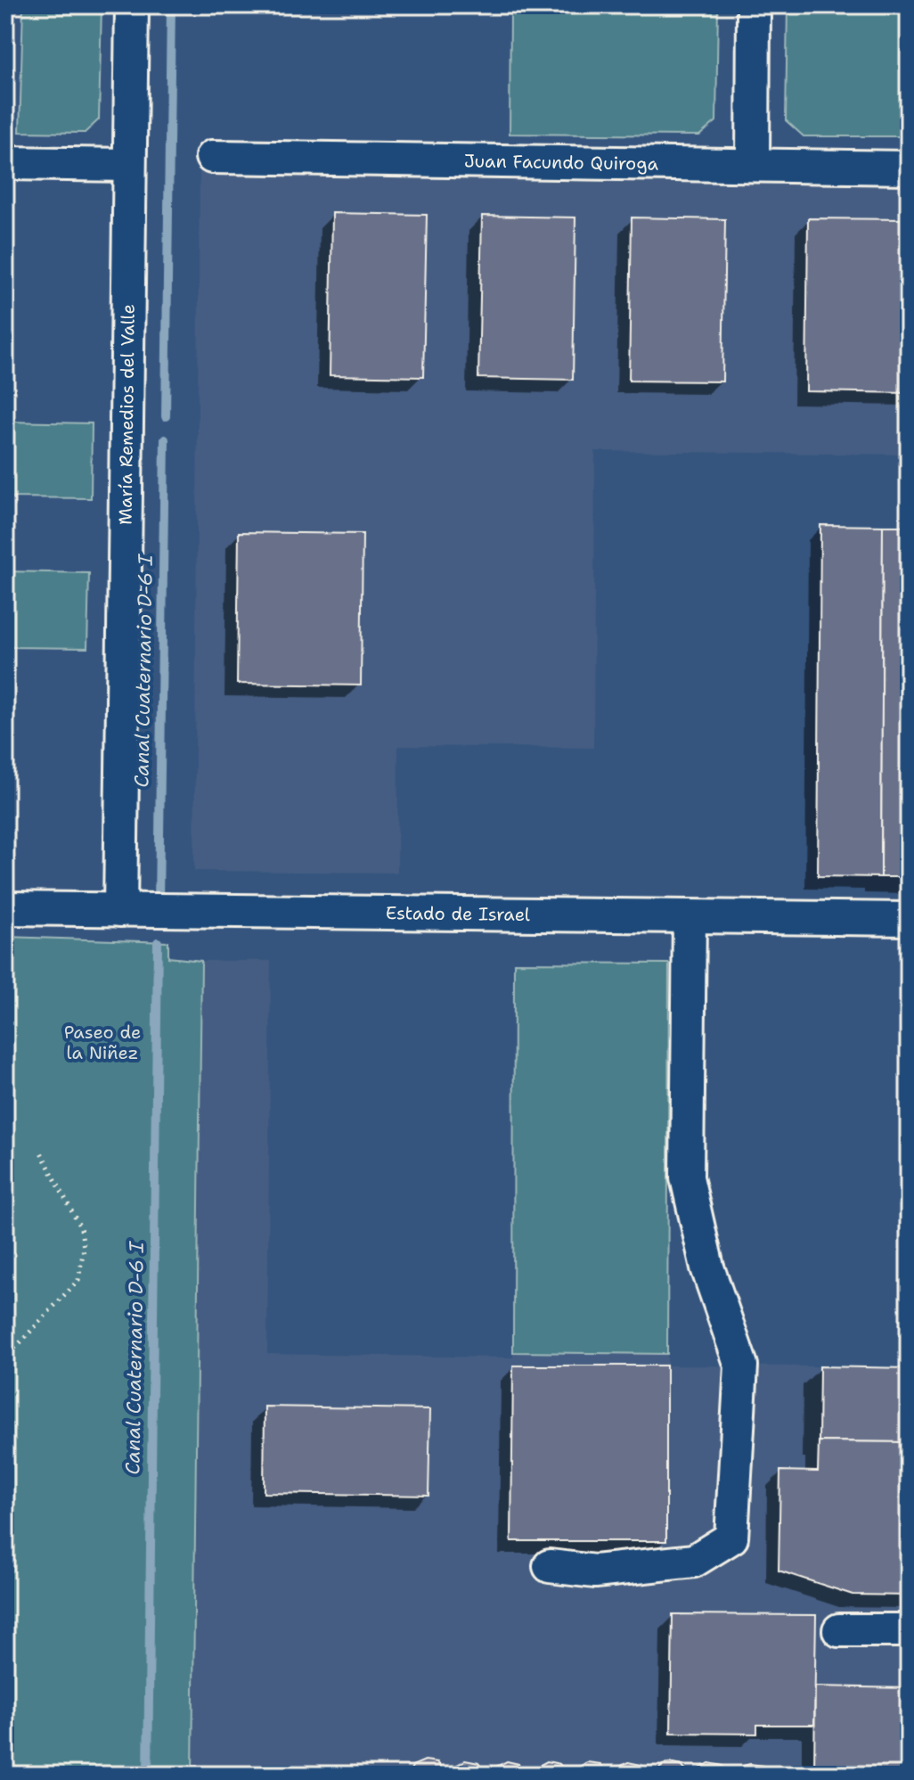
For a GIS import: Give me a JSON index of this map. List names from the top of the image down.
{
  "streets": {
    "street": ["Juan Facundo Quiroga", "María Remedios del Valle", "Estado de Israel"]
  },
  "crossings": [
    ["María Remedios del Valle", "Estado de Israel"]
  ],
  "water": ["Canal Cuaternario D-6 I"],
  "parks": ["Paseo de la Niñez"]
}
